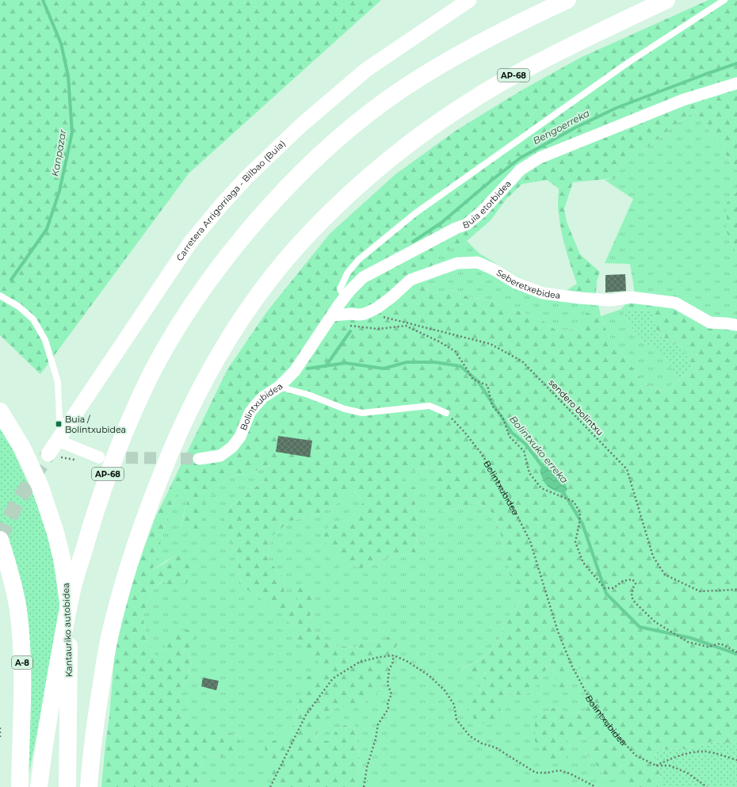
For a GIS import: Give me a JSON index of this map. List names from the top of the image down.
{
  "streets": {
    "highway": ["AP-68", "Kantauriko autobidea", "A-8"],
    "street": [
      "Carretera Arrigorriaga - Bilbao (Buia)",
      "Buia etorbidea",
      "Seberetxebidea",
      "Bolintxubidea"
    ],
    "path": ["sendero bolintxu"]
  },
  "crossings": [
    ["Buia etorbidea", "Seberetxebidea"],
    ["Buia etorbidea", "Bolintxubidea"]
  ],
  "water": ["Bengoerreka", "Kanpazar", "Bolintxuko erreka"],
  "places": {
    "transit": ["Buia / Bolintxubidea"]
  }
}
